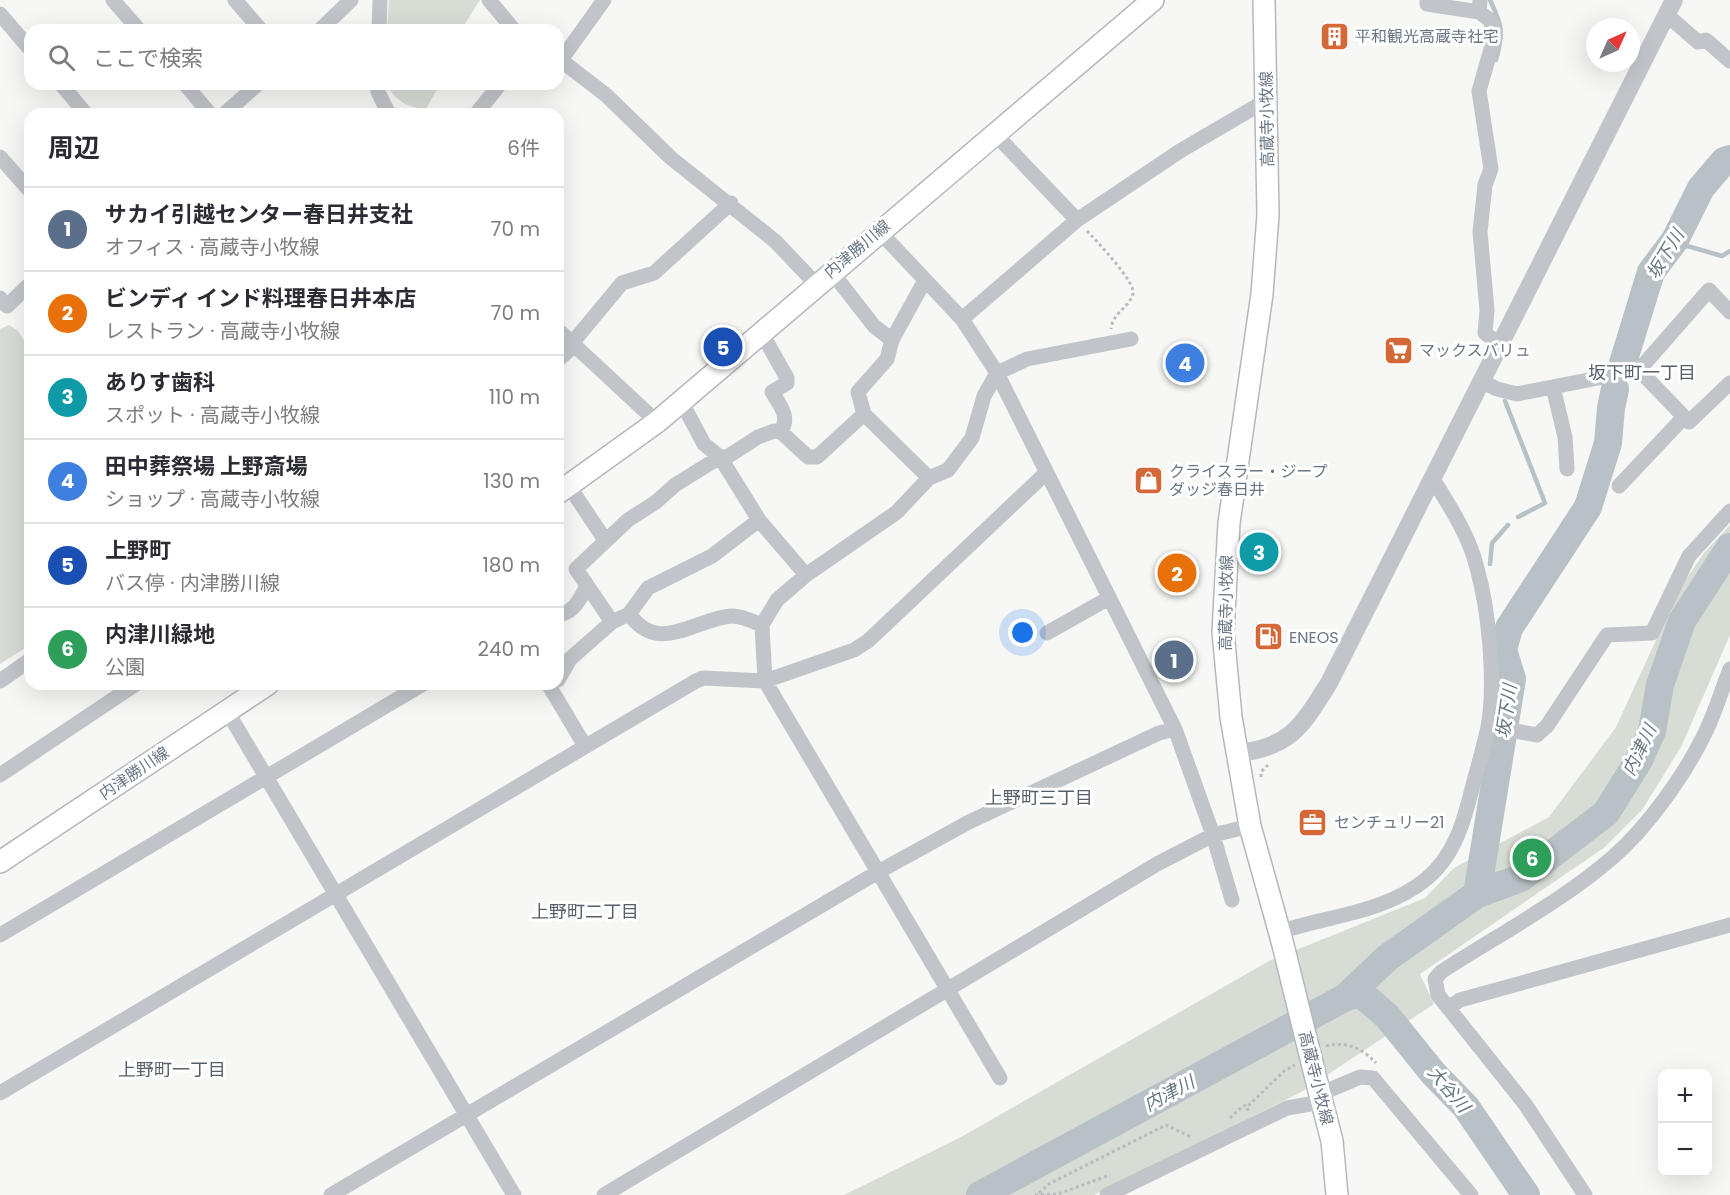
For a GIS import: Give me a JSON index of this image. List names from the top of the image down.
{
  "streets": {
    "main road": ["高蔵寺小牧線", "内津勝川線"]
  },
  "districts": [
    "坂下町一丁目",
    "上野町三丁目",
    "上野町二丁目",
    "上野町一丁目"
  ],
  "water": ["坂下川", "内津川", "大谷川"],
  "places": {
    "building": ["平和観光高蔵寺社宅"],
    "supermarket": ["マックスバリュ"],
    "shop": ["クライスラー・ジープ ダッジ春日井"],
    "fuel station": ["ENEOS"],
    "office": ["センチュリー21"]
  },
  "north": "top right",
  "page": {
    "search": "ここで検索",
    "heading": ["周辺", "6件"],
    "list": [
      {
        "mark": "1",
        "name": "サカイ引越センター春日井支社",
        "note": "オフィス · 高蔵寺小牧線",
        "value": "70 m"
      },
      {
        "mark": "2",
        "name": "ビンディ インド料理春日井本店",
        "note": "レストラン · 高蔵寺小牧線",
        "value": "70 m"
      },
      {
        "mark": "3",
        "name": "ありす歯科",
        "note": "スポット · 高蔵寺小牧線",
        "value": "110 m"
      },
      {
        "mark": "4",
        "name": "田中葬祭場 上野斎場",
        "note": "ショップ · 高蔵寺小牧線",
        "value": "130 m"
      },
      {
        "mark": "5",
        "name": "上野町",
        "note": "バス停 · 内津勝川線",
        "value": "180 m"
      },
      {
        "mark": "6",
        "name": "内津川緑地",
        "note": "公園",
        "value": "240 m"
      }
    ],
    "pins": [
      "5",
      "4",
      "3",
      "2",
      "1",
      "6"
    ],
    "map_buttons": ["+", "−"]
  }
}
